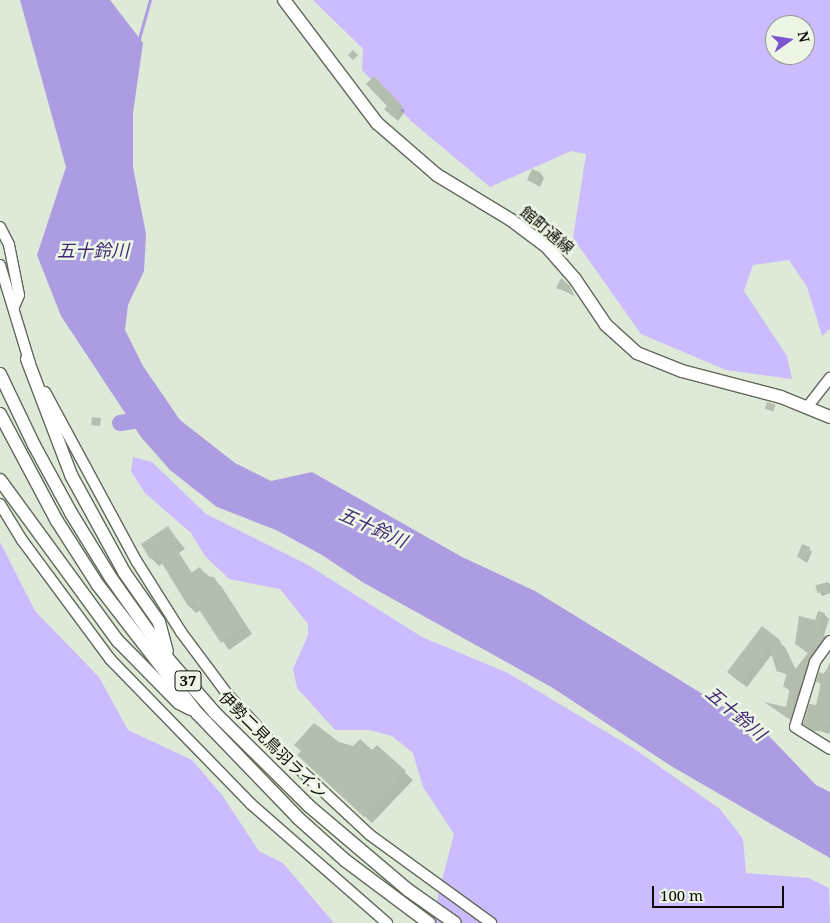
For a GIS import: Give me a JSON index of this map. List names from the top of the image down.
{
  "streets": {
    "main road": ["館町通線", "37", "伊勢二見鳥羽ライン"]
  },
  "water": ["五十鈴川"],
  "scale_bar": "100 m",
  "north": "right"
}
